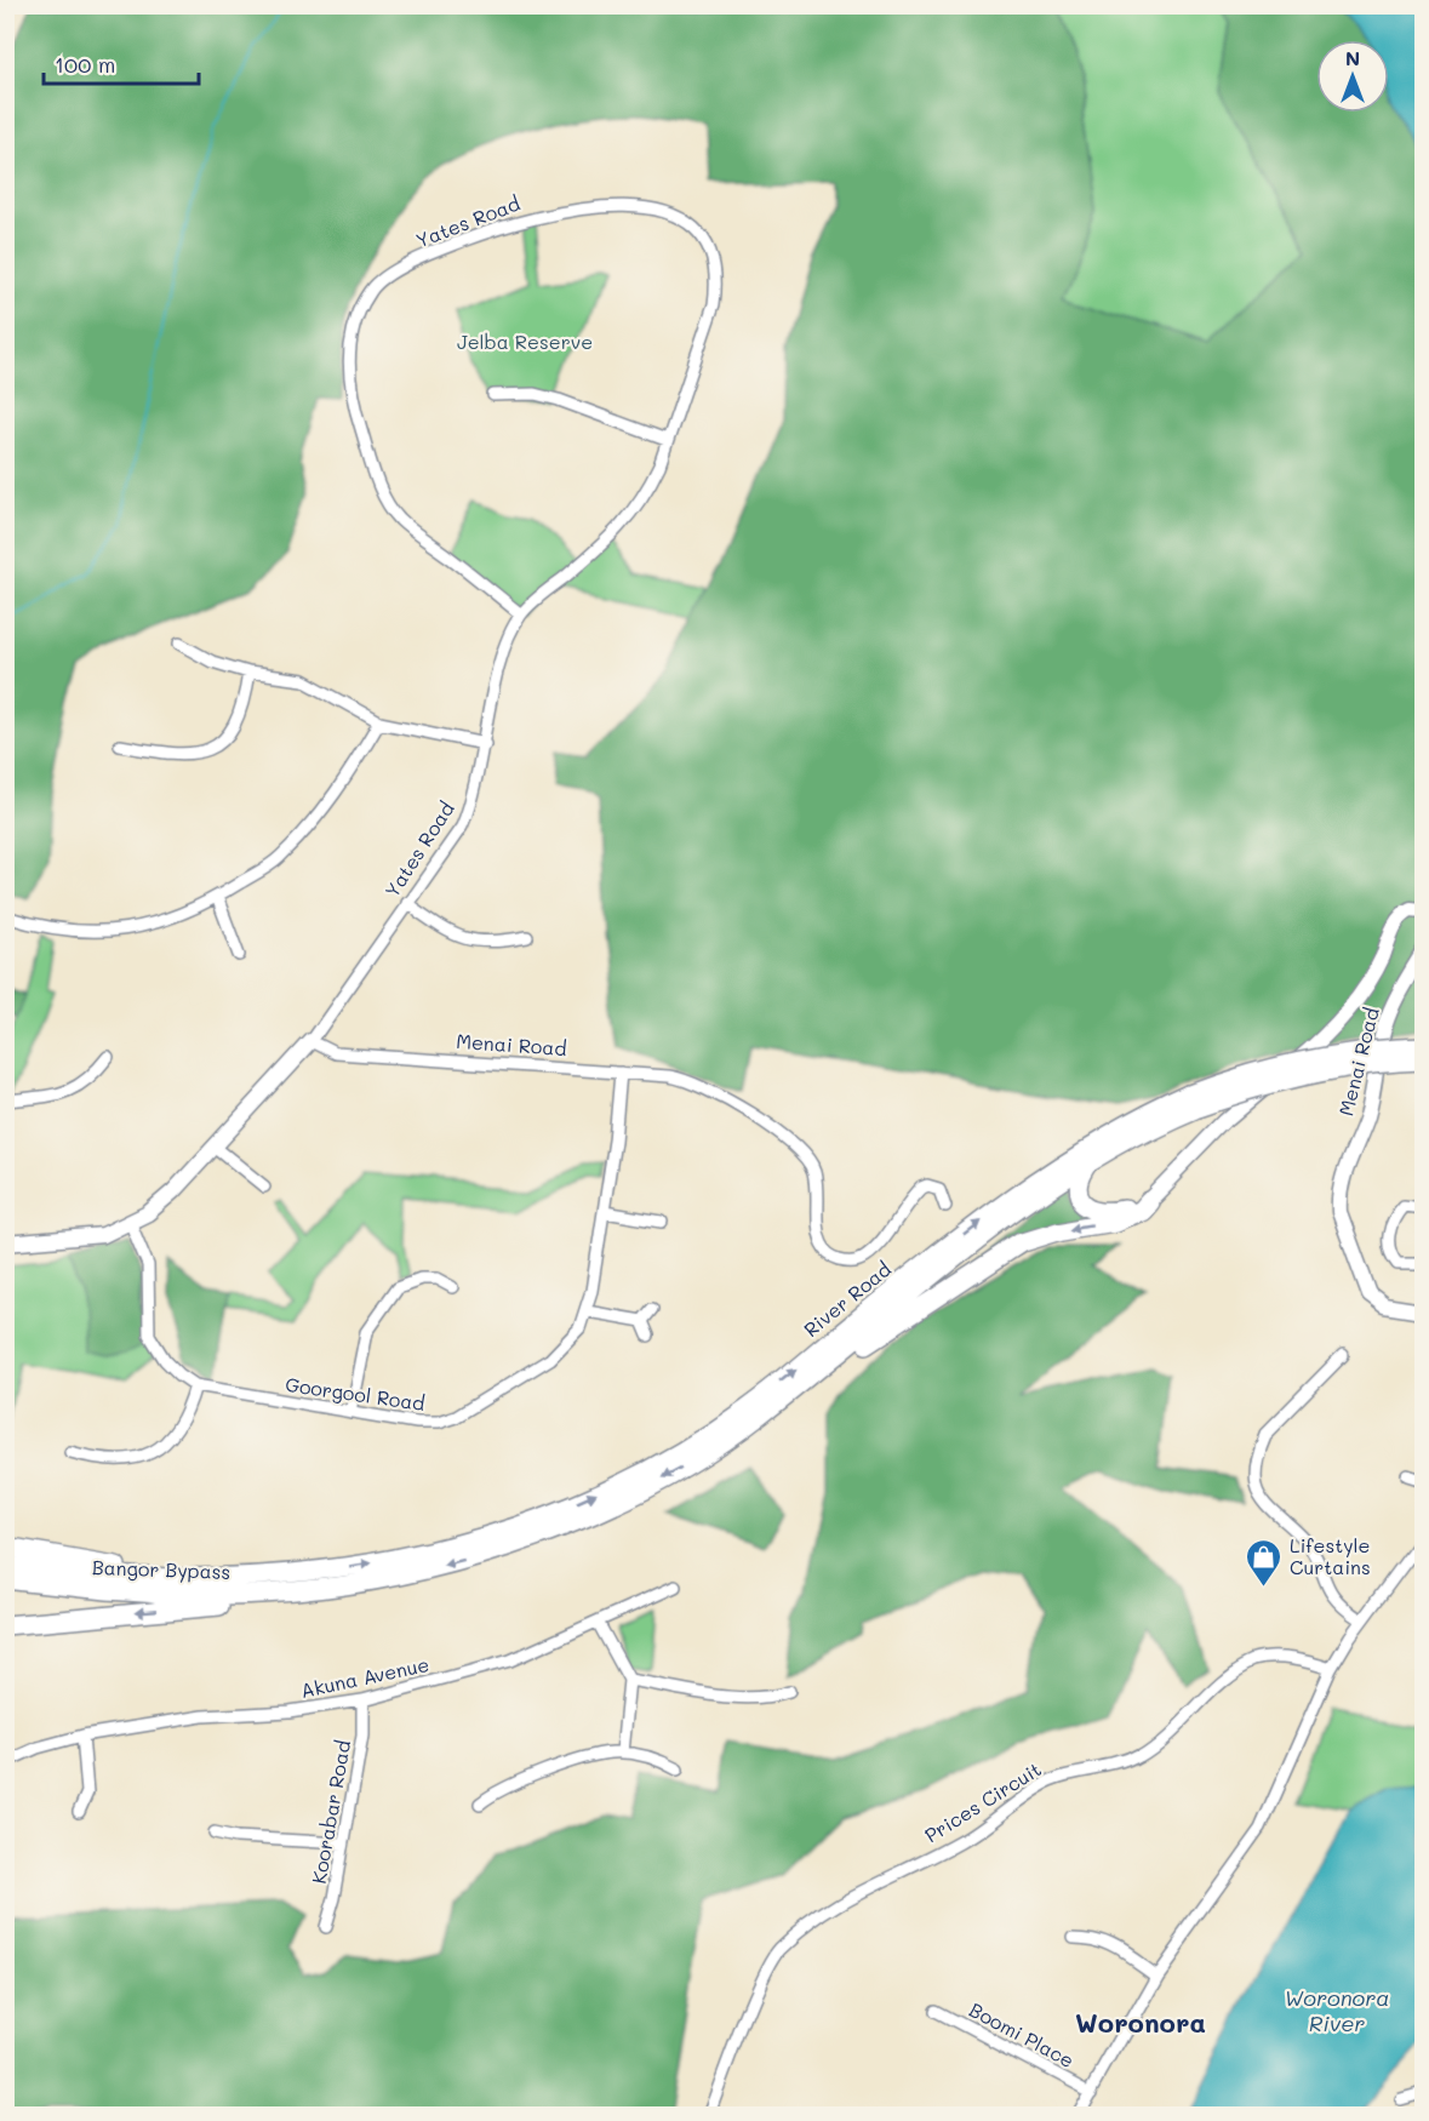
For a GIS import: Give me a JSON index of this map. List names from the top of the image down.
{
  "streets": {
    "main road": ["River Road", "Bangor Bypass"],
    "street": [
      "Yates Road",
      "Menai Road",
      "Goorgool Road",
      "Akuna Avenue",
      "Prices Circuit",
      "Koorabar Road",
      "Boomi Place"
    ]
  },
  "crossings": [
    ["Yates Road", "Menai Road"],
    ["Menai Road", "Goorgool Road"],
    ["River Road", "Bangor Bypass"],
    ["Akuna Avenue", "Koorabar Road"]
  ],
  "districts": ["Woronora"],
  "water": ["Woronora River"],
  "parks": ["Jelba Reserve"],
  "places": {
    "shop": ["Lifestyle Curtains"]
  },
  "scale_bar": "100 m",
  "north": "top"
}
